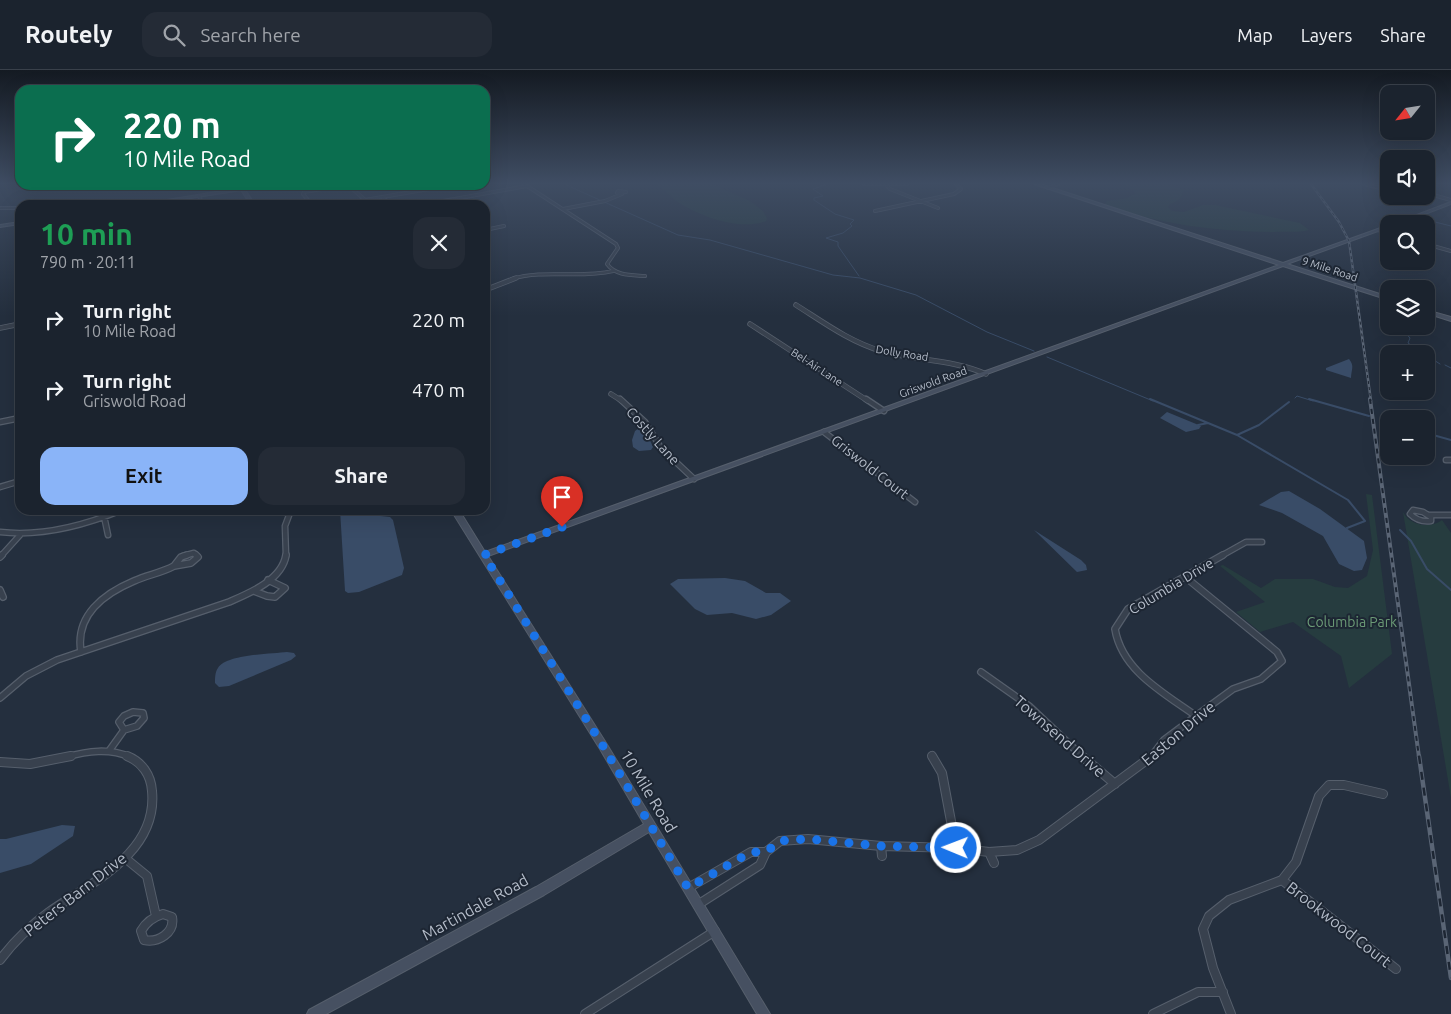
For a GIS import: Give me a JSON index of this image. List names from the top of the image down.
{
  "streets": {
    "street": [
      "9 Mile Road",
      "Dolly Road",
      "Bel-Air Lane",
      "Griswold Road",
      "Costly Lane",
      "Griswold Court",
      "Columbia Drive",
      "Easton Drive",
      "Townsend Drive",
      "10 Mile Road",
      "Peters Barn Drive",
      "Martindale Road",
      "Brookwood Court"
    ]
  },
  "crossings": [
    ["9 Mile Road", "Griswold Road"],
    ["Dolly Road", "Griswold Road"],
    ["Bel-Air Lane", "Griswold Road"],
    ["Griswold Road", "Costly Lane"],
    ["Griswold Road", "Griswold Court"],
    ["Griswold Road", "10 Mile Road"],
    ["Columbia Drive", "Easton Drive"],
    ["Easton Drive", "Townsend Drive"],
    ["Easton Drive", "10 Mile Road"],
    ["10 Mile Road", "Martindale Road"]
  ],
  "parks": ["Columbia Park"],
  "north": "bottom left",
  "page": {
    "header": "Routely",
    "search": "Search here",
    "nav": ["Map", "Layers", "Share"],
    "map_buttons": ["+", "−"],
    "turn": ["220 m", "10 Mile Road"],
    "heading": ["10 min", "790 m · 20:11"],
    "list": [
      {
        "name": "Turn right",
        "note": "10 Mile Road",
        "value": "220 m"
      },
      {
        "name": "Turn right",
        "note": "Griswold Road",
        "value": "470 m"
      }
    ],
    "buttons": ["Exit", "Share"]
  }
}
